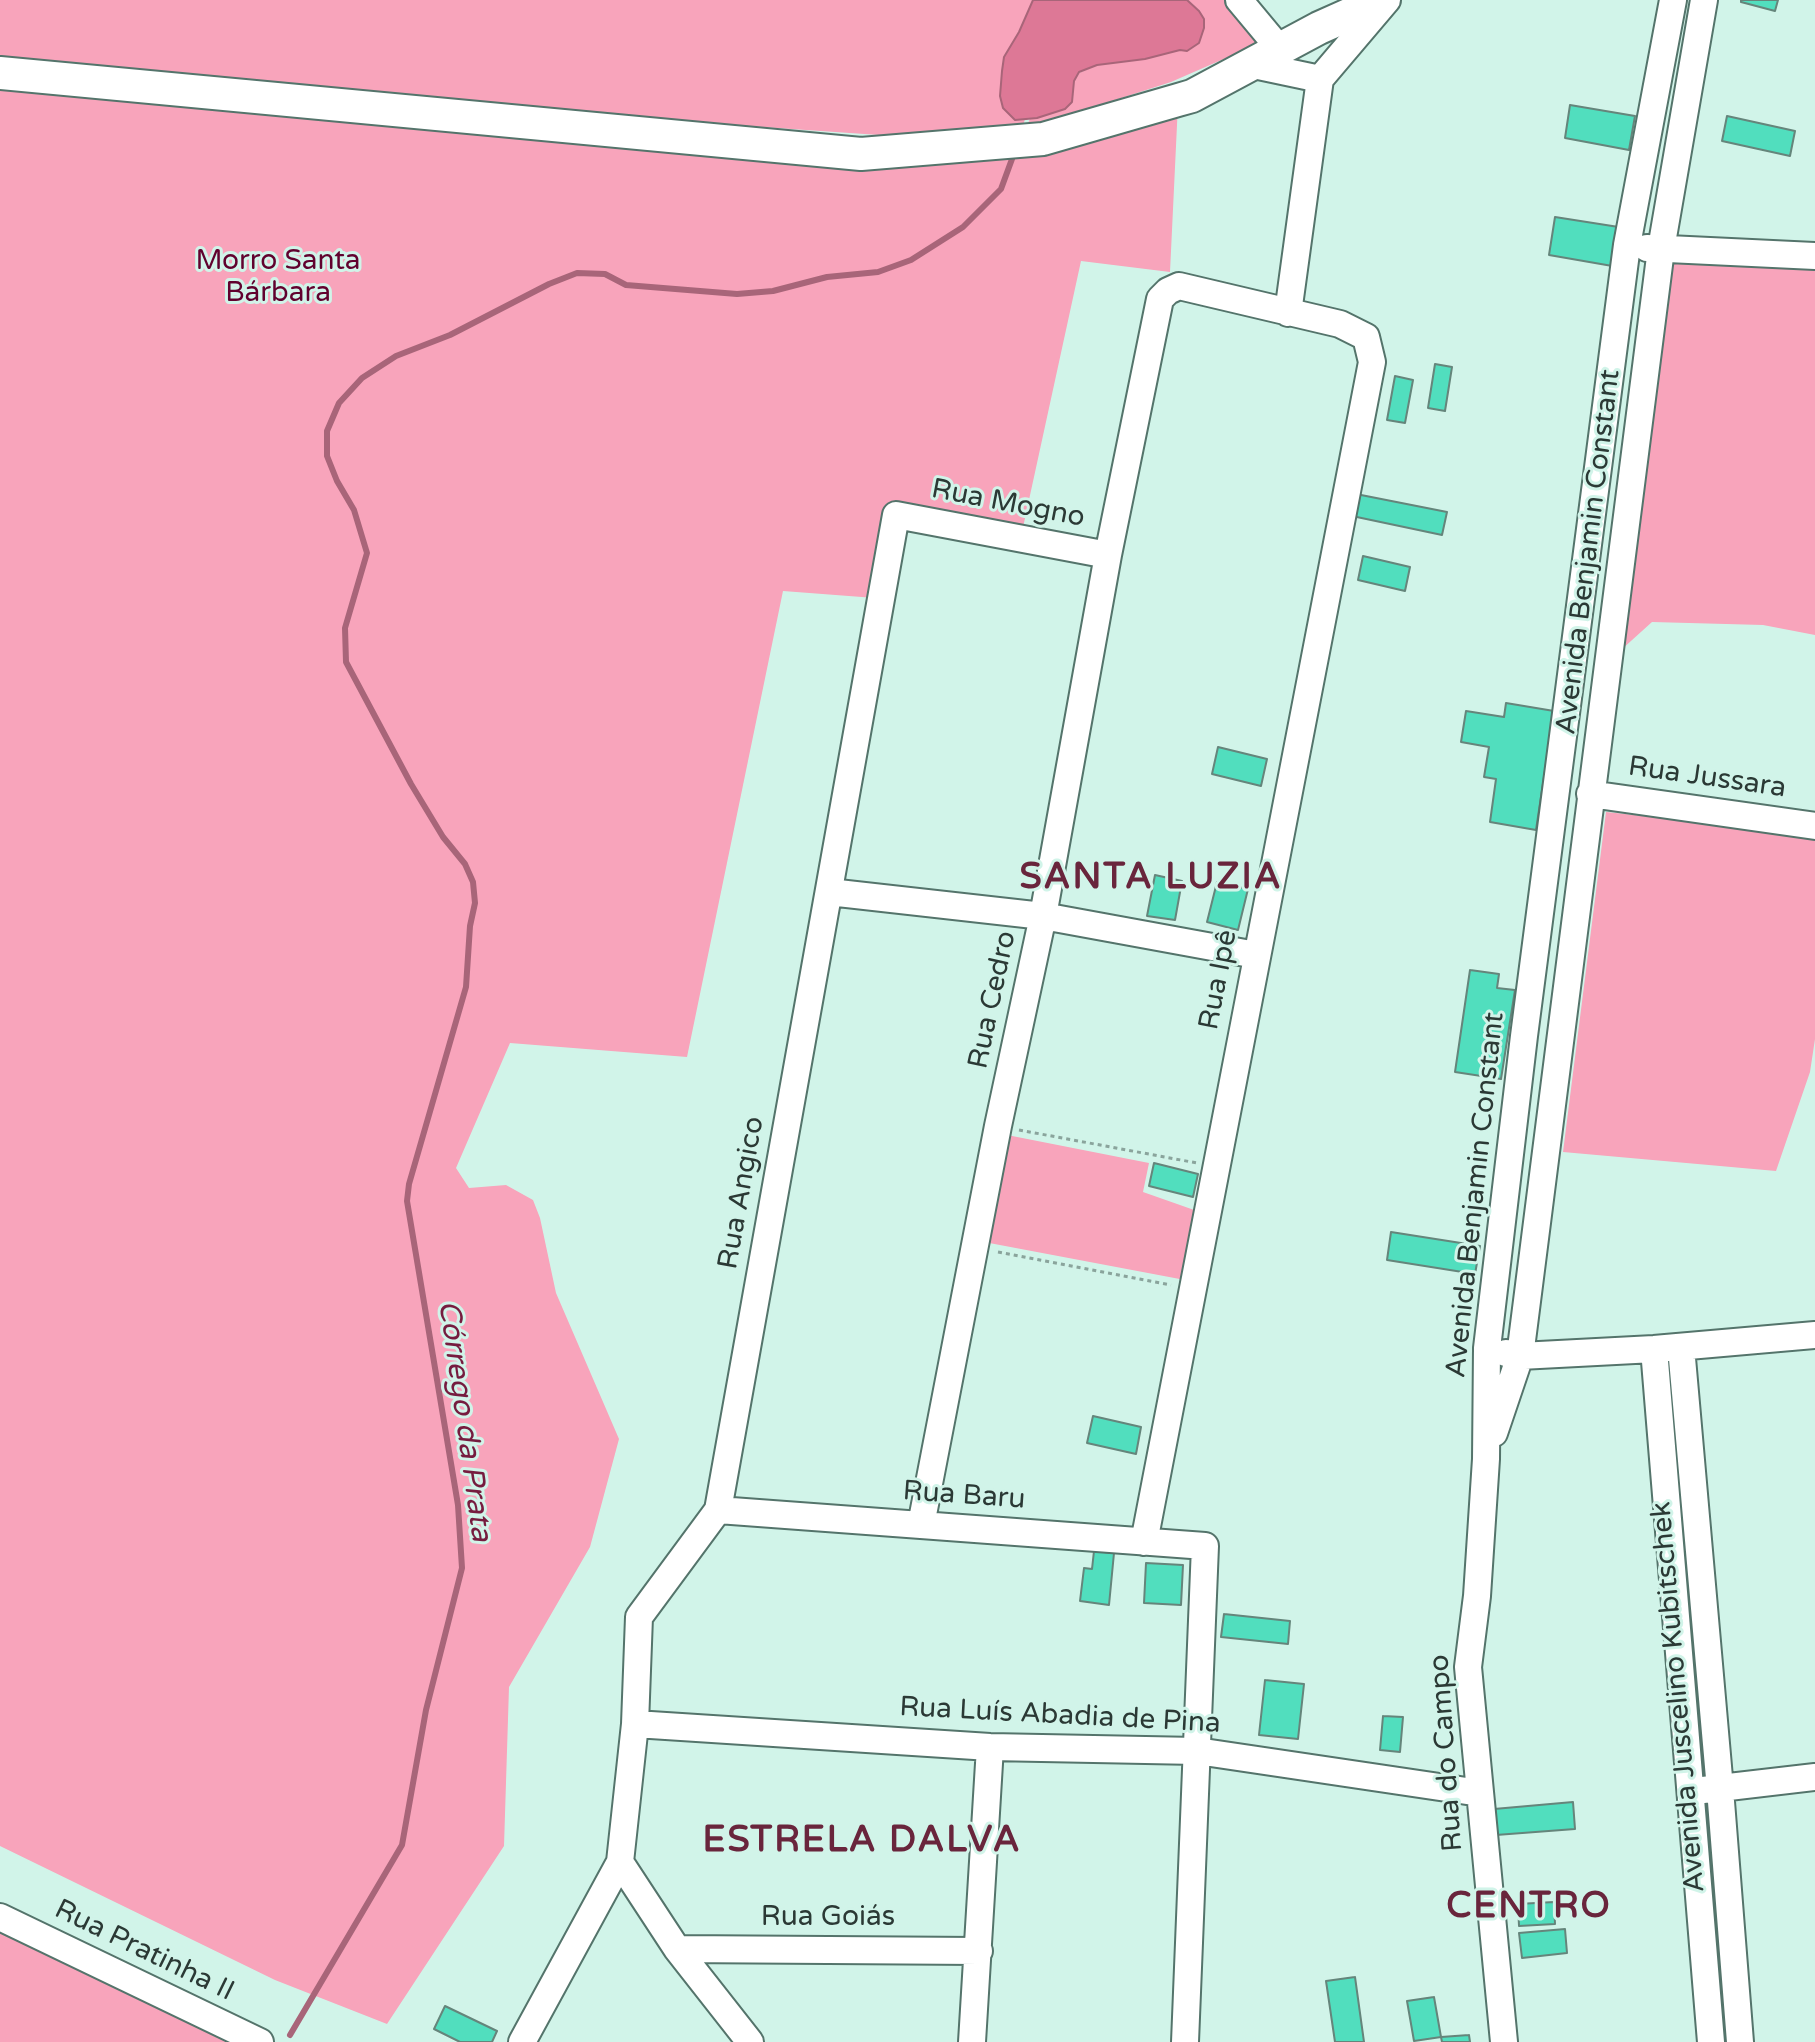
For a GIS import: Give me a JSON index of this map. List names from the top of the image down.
{
  "streets": {
    "street": [
      "Rua Mogno",
      "Avenida Benjamin Constant",
      "Rua Jussara",
      "Rua Ipê",
      "Rua Cedro",
      "Rua Angico",
      "Rua Baru",
      "Avenida Juscelino Kubitschek",
      "Rua Luís Abadia de Pina",
      "Rua do Campo",
      "Rua Goiás",
      "Rua Pratinha II"
    ]
  },
  "crossings": [
    ["Rua Mogno", "Rua Cedro"],
    ["Rua Mogno", "Rua Angico"],
    ["Avenida Benjamin Constant", "Rua Jussara"],
    ["Avenida Benjamin Constant", "Rua do Campo"],
    ["Rua Ipê", "Rua Cedro"],
    ["Rua Ipê", "Rua Baru"],
    ["Rua Cedro", "Rua Baru"],
    ["Rua Angico", "Rua Baru"],
    ["Rua Angico", "Rua Luís Abadia de Pina"],
    ["Rua Baru", "Rua Luís Abadia de Pina"],
    ["Rua Luís Abadia de Pina", "Rua do Campo"]
  ],
  "districts": ["SANTA LUZIA", "ESTRELA DALVA", "CENTRO"],
  "water": ["Córrego da Prata"],
  "parks": ["Morro Santa Bárbara"]
}
